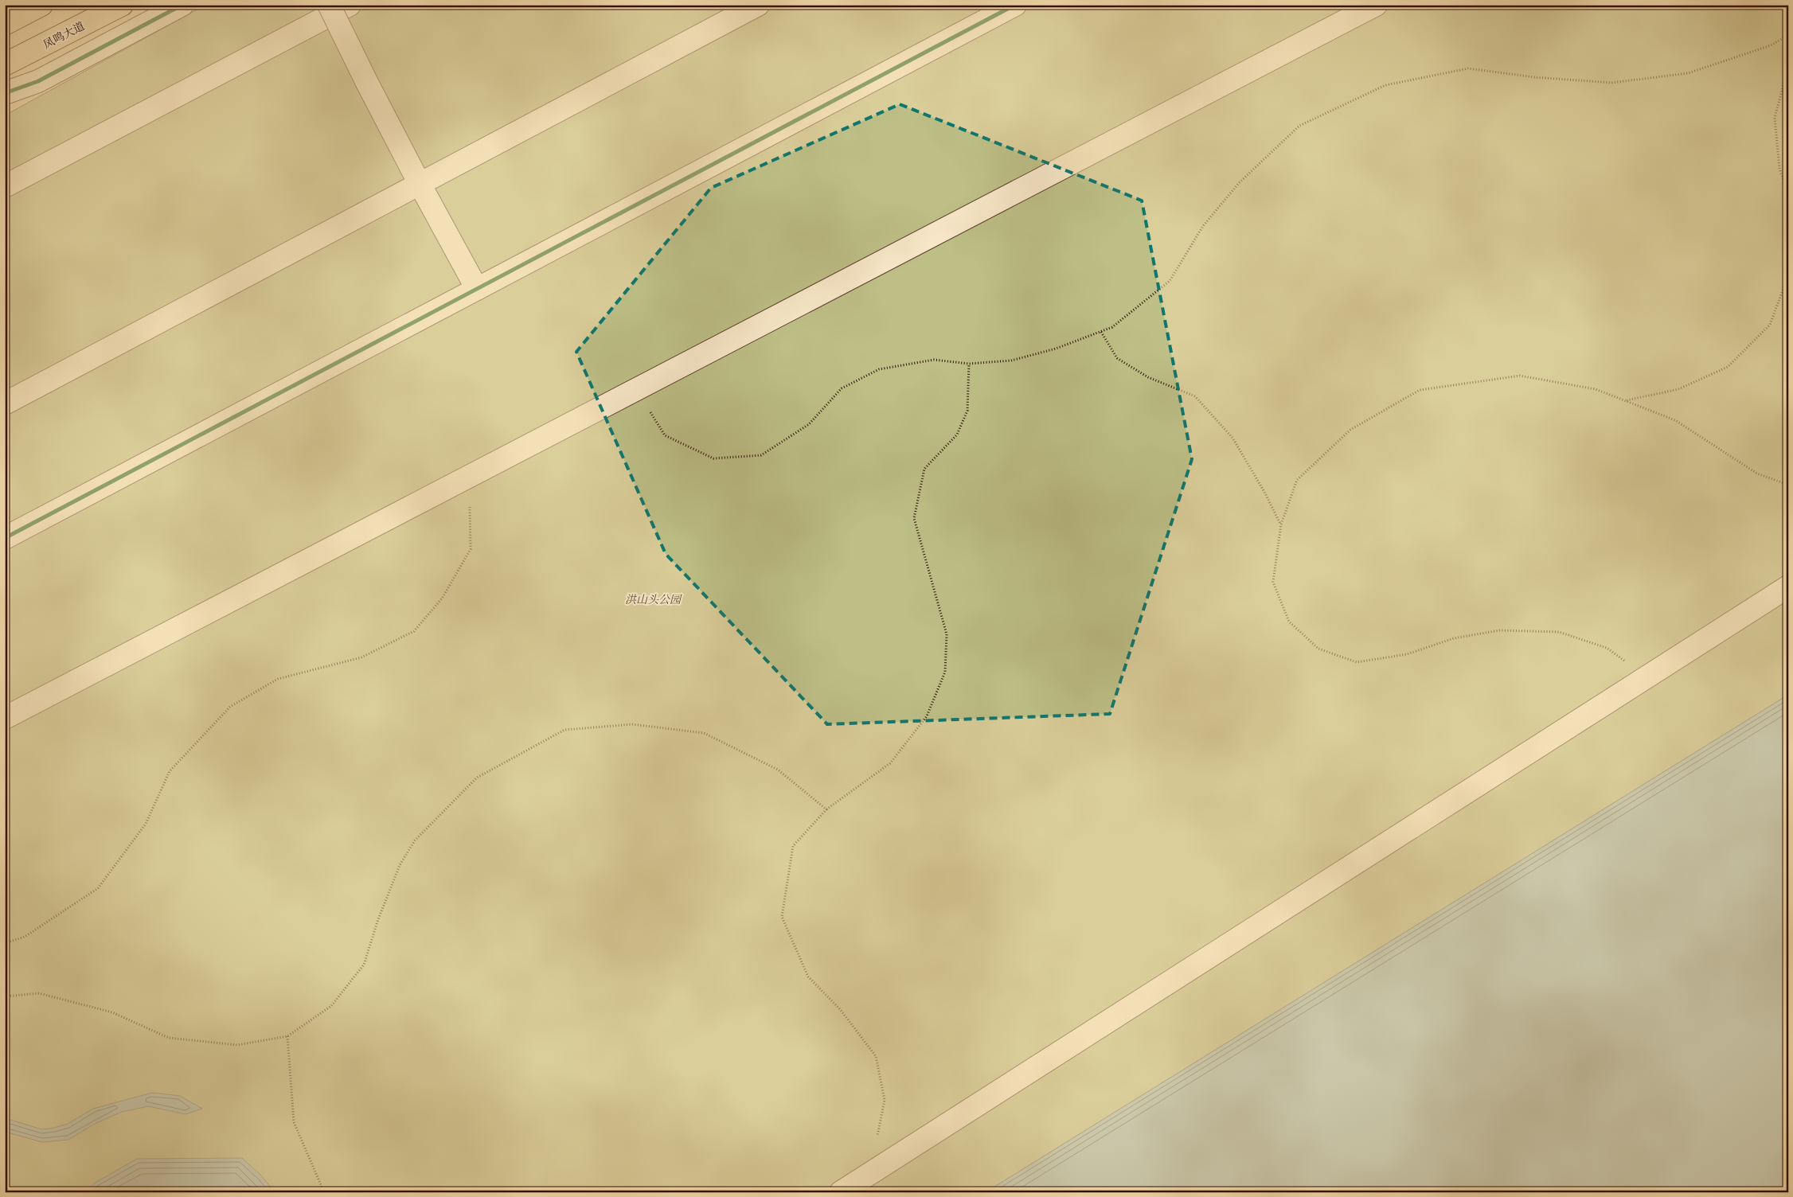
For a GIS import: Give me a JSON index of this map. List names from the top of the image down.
{
  "streets": {
    "main road": ["凤鸣大道"]
  },
  "parks": ["洪山头公园"]
}
